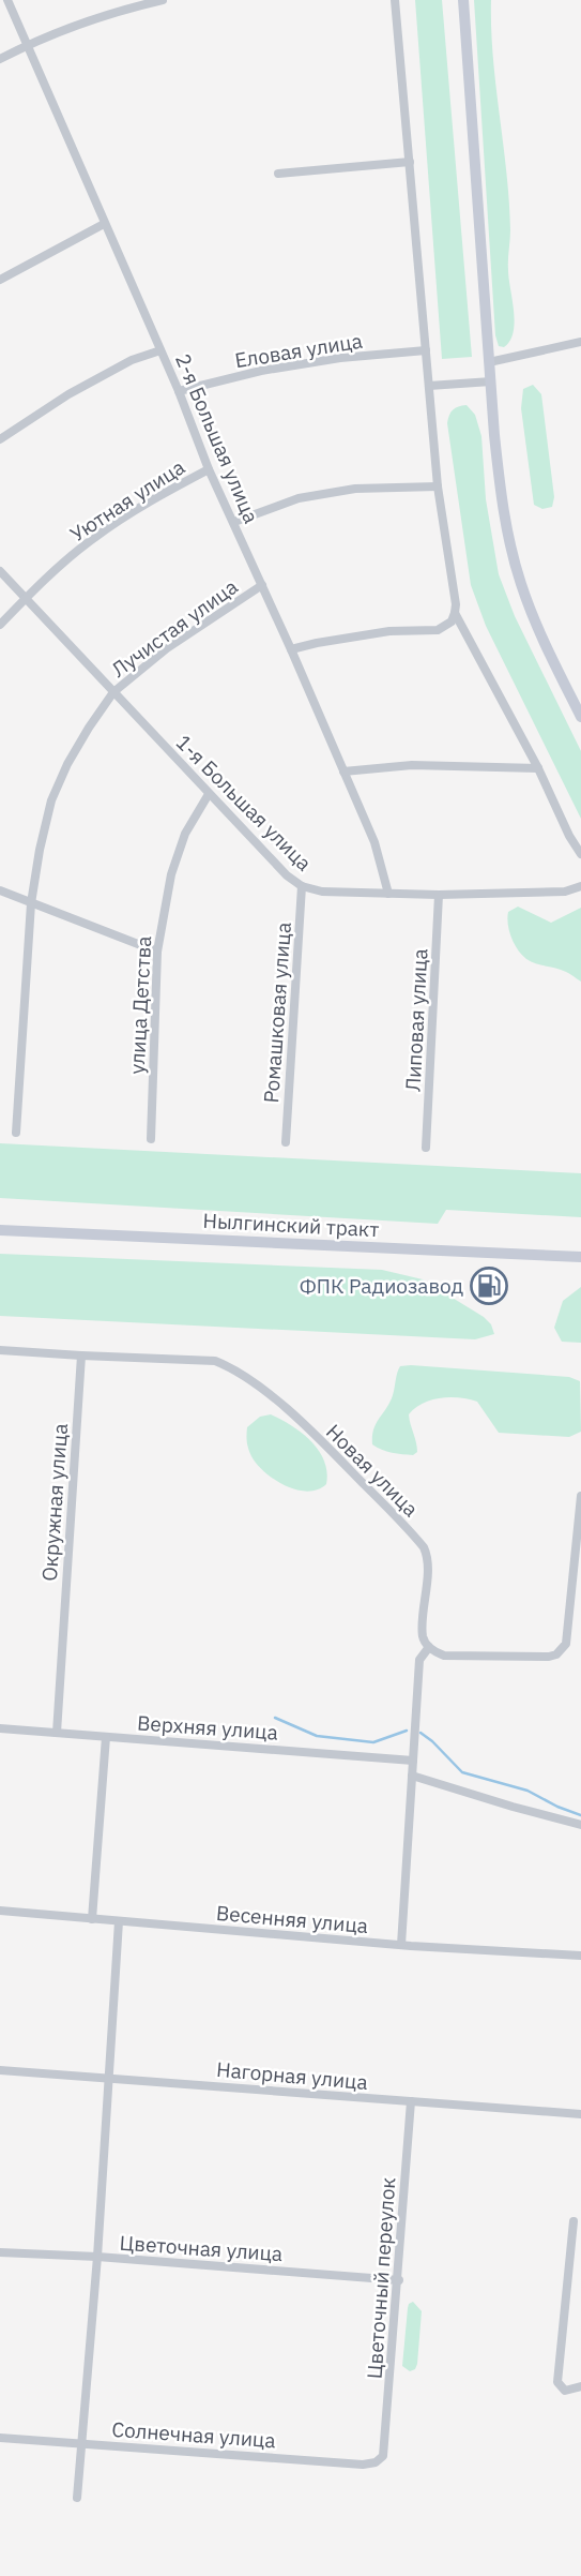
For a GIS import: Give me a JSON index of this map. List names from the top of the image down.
{
  "streets": {
    "street": [
      "Еловая улица",
      "2-я Большая улица",
      "Уютная улица",
      "Лучистая улица",
      "1-я Большая улица",
      "улица Детства",
      "Ромашковая улица",
      "Липовая улица",
      "Нылгинский тракт",
      "Новая улица",
      "Окружная улица",
      "Верхняя улица",
      "Весенняя улица",
      "Нагорная улица",
      "Цветочная улица",
      "Цветочный переулок",
      "Солнечная улица"
    ]
  },
  "crossings": [
    ["Еловая улица", "2-я Большая улица"],
    ["2-я Большая улица", "Уютная улица"],
    ["2-я Большая улица", "Лучистая улица"],
    ["2-я Большая улица", "1-я Большая улица"],
    ["Уютная улица", "1-я Большая улица"],
    ["Лучистая улица", "1-я Большая улица"],
    ["1-я Большая улица", "улица Детства"],
    ["1-я Большая улица", "Ромашковая улица"],
    ["1-я Большая улица", "Липовая улица"],
    ["Новая улица", "Окружная улица"],
    ["Окружная улица", "Верхняя улица"],
    ["Нагорная улица", "Цветочный переулок"],
    ["Цветочная улица", "Цветочный переулок"],
    ["Цветочный переулок", "Солнечная улица"]
  ],
  "places": {
    "fuel station": ["ФПК Радиозавод"]
  }
}
